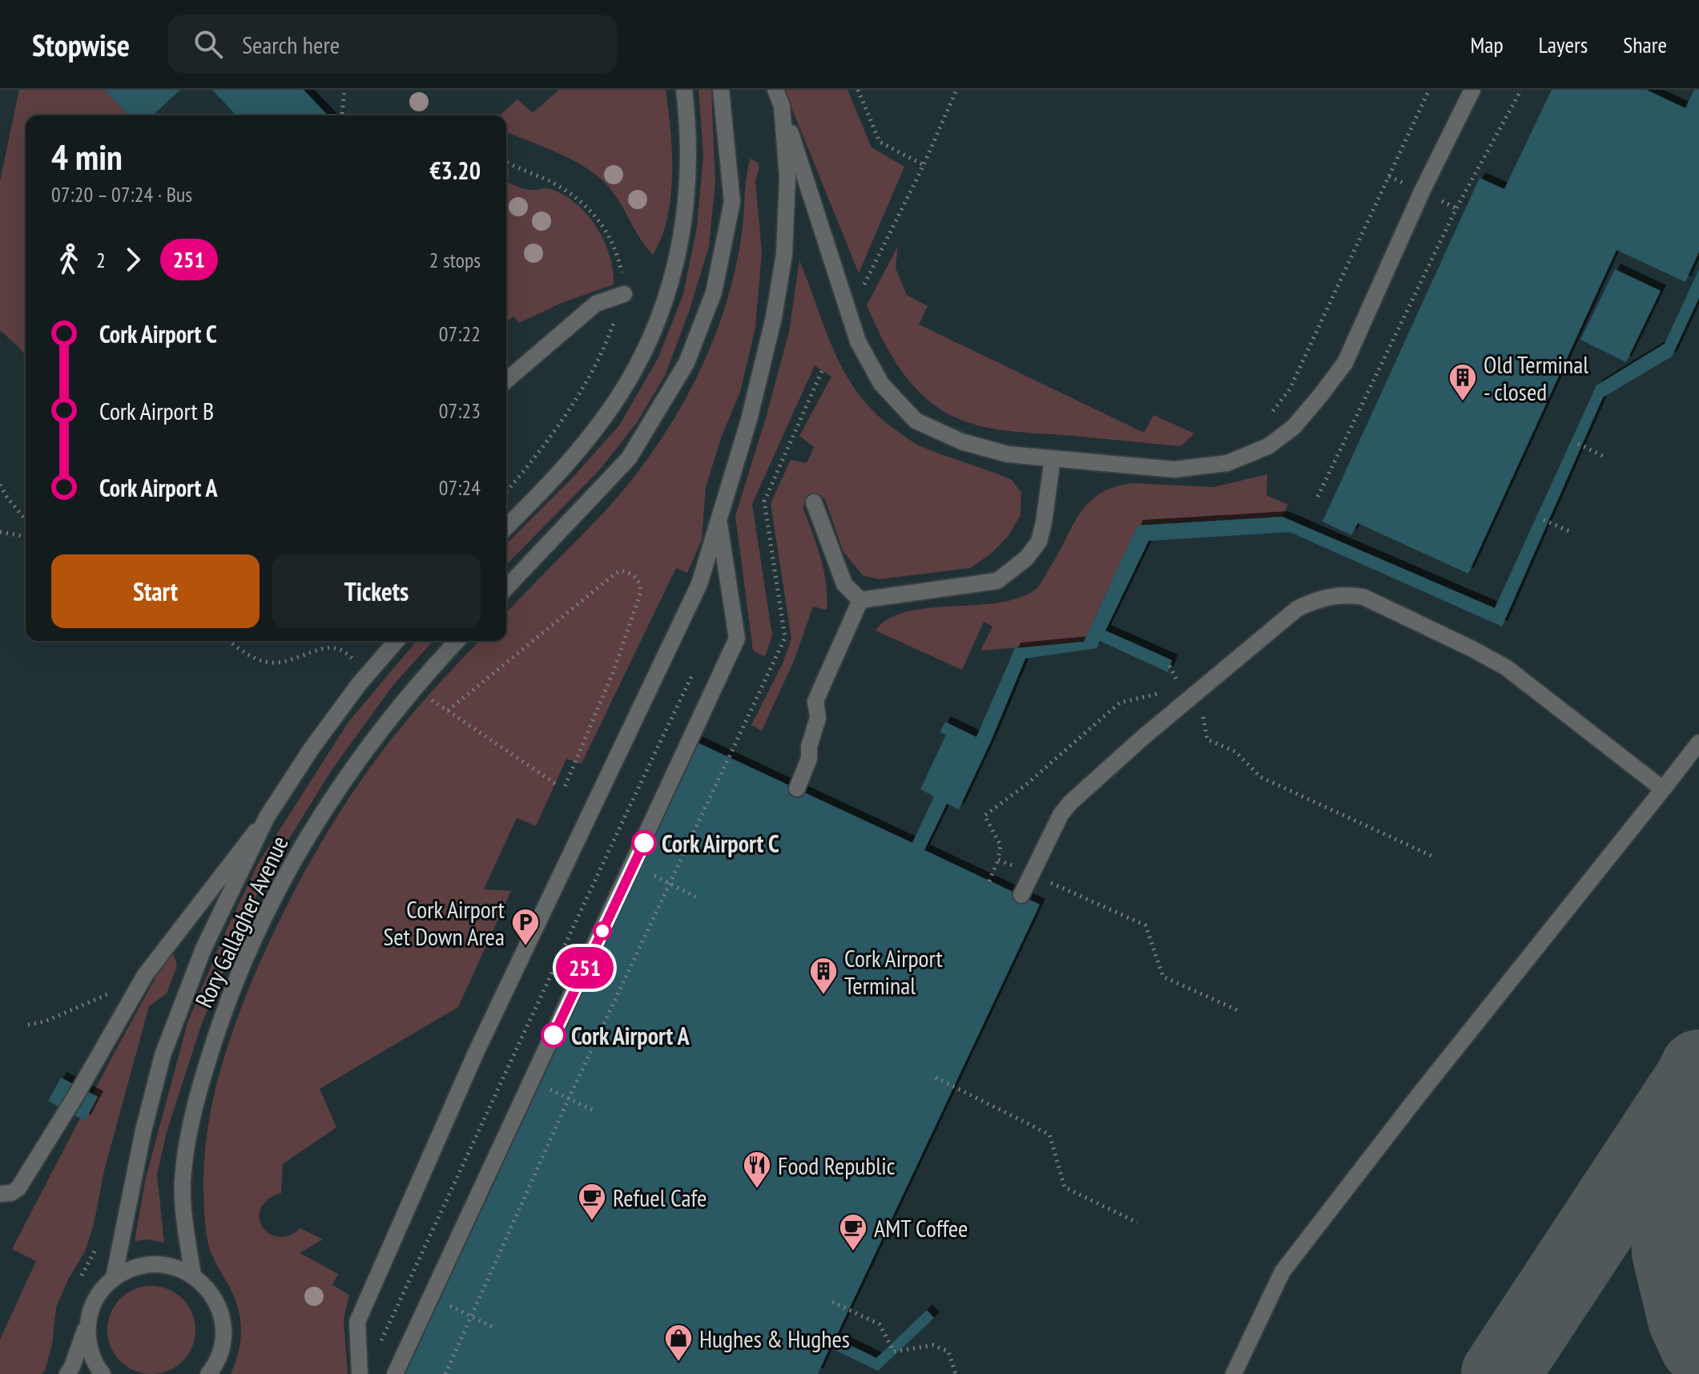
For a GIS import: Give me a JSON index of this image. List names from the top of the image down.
{
  "streets": {
    "street": ["Rory Gallagher Avenue"]
  },
  "places": {
    "building": ["Old Terminal - closed", "Cork Airport Terminal"],
    "other": ["Cork Airport C", "Cork Airport A"],
    "parking": ["Cork Airport Set Down Area"],
    "restaurant": ["Food Republic"],
    "cafe": ["Refuel Cafe", "AMT Coffee"],
    "shop": ["Hughes & Hughes"]
  },
  "lines": ["bus line 251"],
  "page": {
    "header": "Stopwise",
    "search": "Search here",
    "nav": ["Map", "Layers", "Share"],
    "on_map": "251",
    "heading": ["4 min", "07:20 – 07:24 · Bus", "€3.20"],
    "legs": ["2", "251", "2 stops"],
    "list": [
      {
        "name": "Cork Airport C",
        "value": "07:22"
      },
      {
        "name": "Cork Airport B",
        "value": "07:23"
      },
      {
        "name": "Cork Airport A",
        "value": "07:24"
      }
    ],
    "buttons": ["Start", "Tickets"]
  }
}
